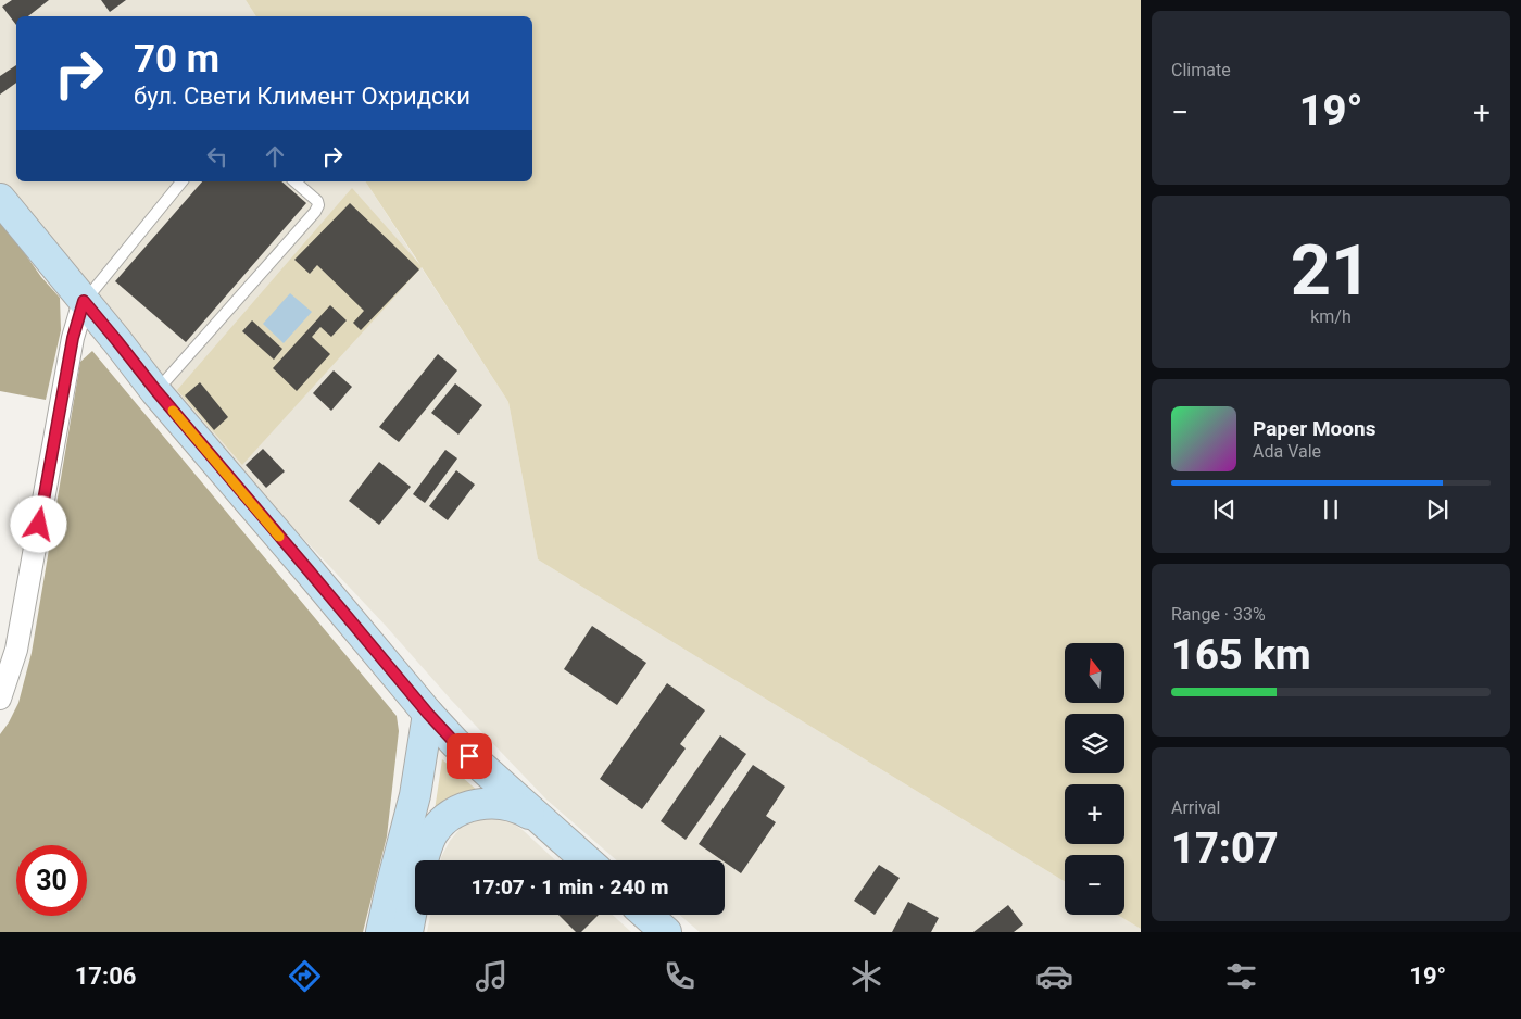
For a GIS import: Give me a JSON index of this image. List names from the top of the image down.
{
  "north": "top",
  "page": {
    "tile": [
      "Climate",
      ["21", "km/h"],
      ["Range · 33%", "165 km"],
      ["Arrival", "17:07"]
    ],
    "turn": ["70 m", "бул. Свети Климент Охридски"],
    "heat": ["−", "19°", "+"],
    "song": ["Paper Moons", "Ada Vale"],
    "map_buttons": ["+", "−"],
    "limit": "30",
    "trip": "17:07 · 1 min · 240 m",
    "tabs": ["17:06", "19°"]
  }
}
